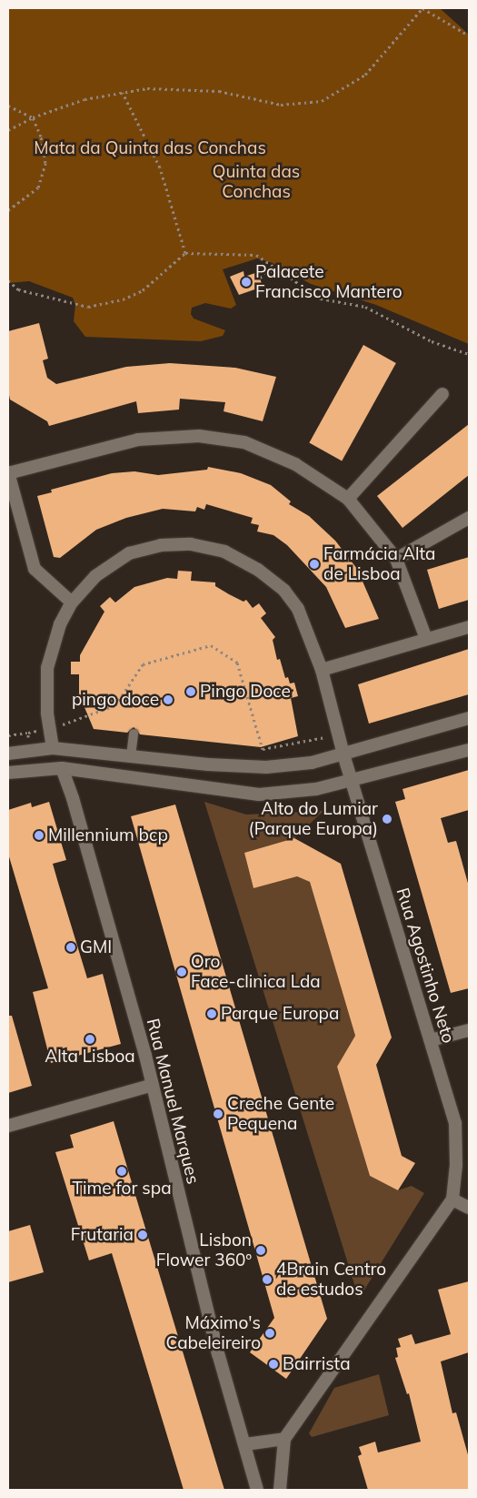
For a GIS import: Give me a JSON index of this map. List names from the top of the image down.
{
  "streets": {
    "street": ["Rua Agostinho Neto", "Rua Manuel Marques"]
  },
  "crossings": [
    ["Rua Agostinho Neto", "Rua Manuel Marques"]
  ],
  "parks": ["Mata da Quinta das Conchas", "Quinta das Conchas"],
  "places": [
    "Palacete Francisco Mantero",
    "Farmácia Alta de Lisboa",
    "Pingo Doce",
    "pingo doce",
    "Alto do Lumiar (Parque Europa)",
    "Millennium bcp",
    "GMI",
    "Oro Face-clinica Lda",
    "Parque Europa",
    "Alta Lisboa",
    "Creche Gente Pequena",
    "Time for spa",
    "Frutaria",
    "Lisbon Flower 360º",
    "4Brain Centro de estudos",
    "Máximo's Cabeleireiro",
    "Bairrista"
  ]
}
